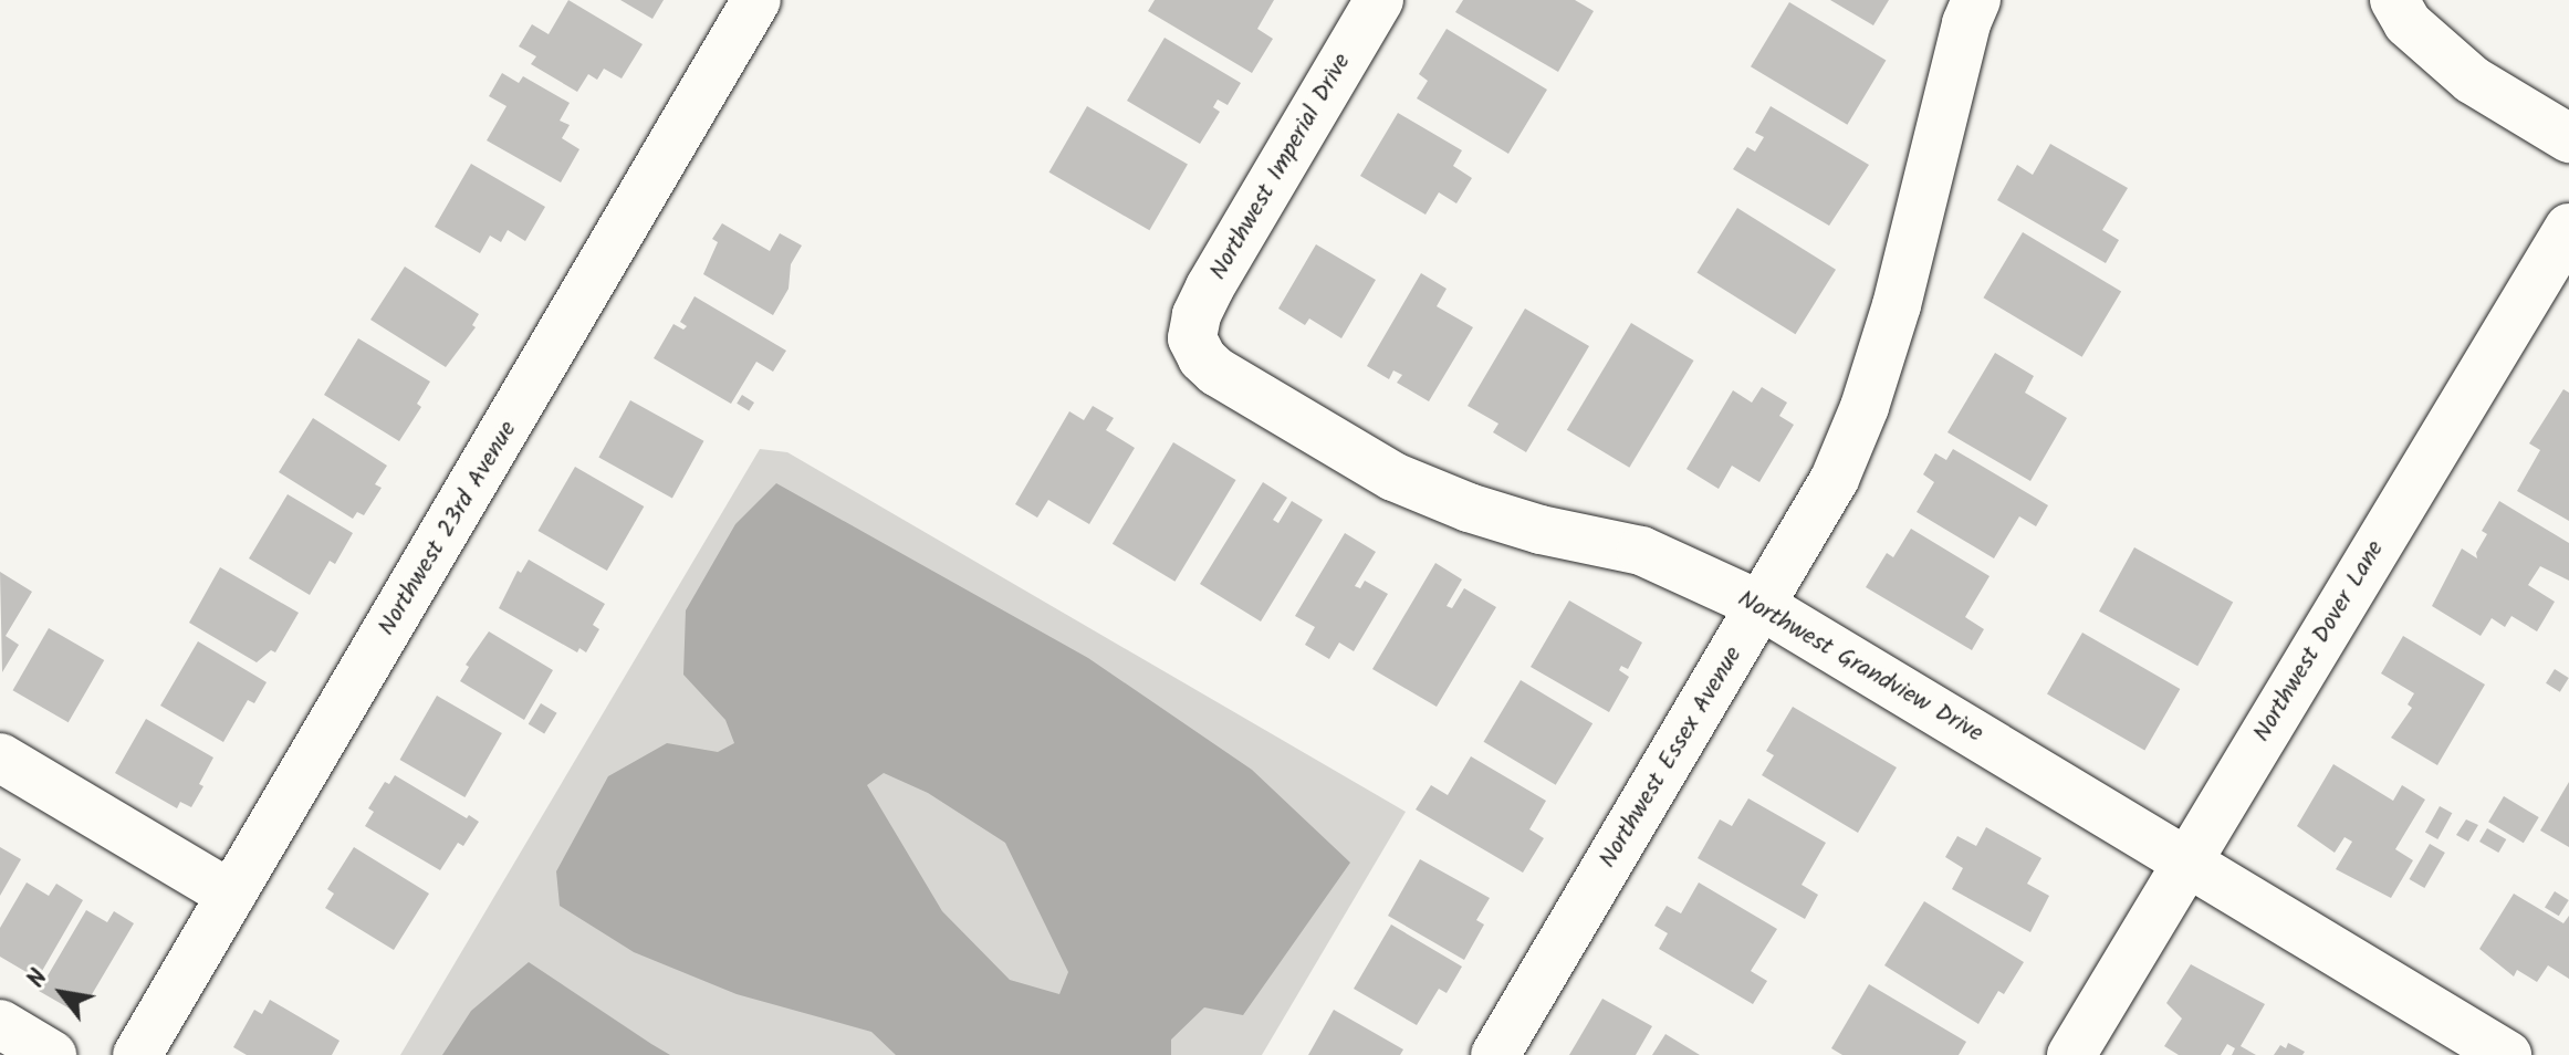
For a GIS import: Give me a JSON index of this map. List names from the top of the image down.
{
  "streets": {
    "street": [
      "Northwest Imperial Drive",
      "Northwest 23rd Avenue",
      "Northwest Dover Lane",
      "Northwest Grandview Drive",
      "Northwest Essex Avenue"
    ]
  },
  "crossings": [
    ["Northwest Imperial Drive", "Northwest Grandview Drive"],
    ["Northwest Dover Lane", "Northwest Grandview Drive"],
    ["Northwest Grandview Drive", "Northwest Essex Avenue"]
  ],
  "north": "top left"
}
